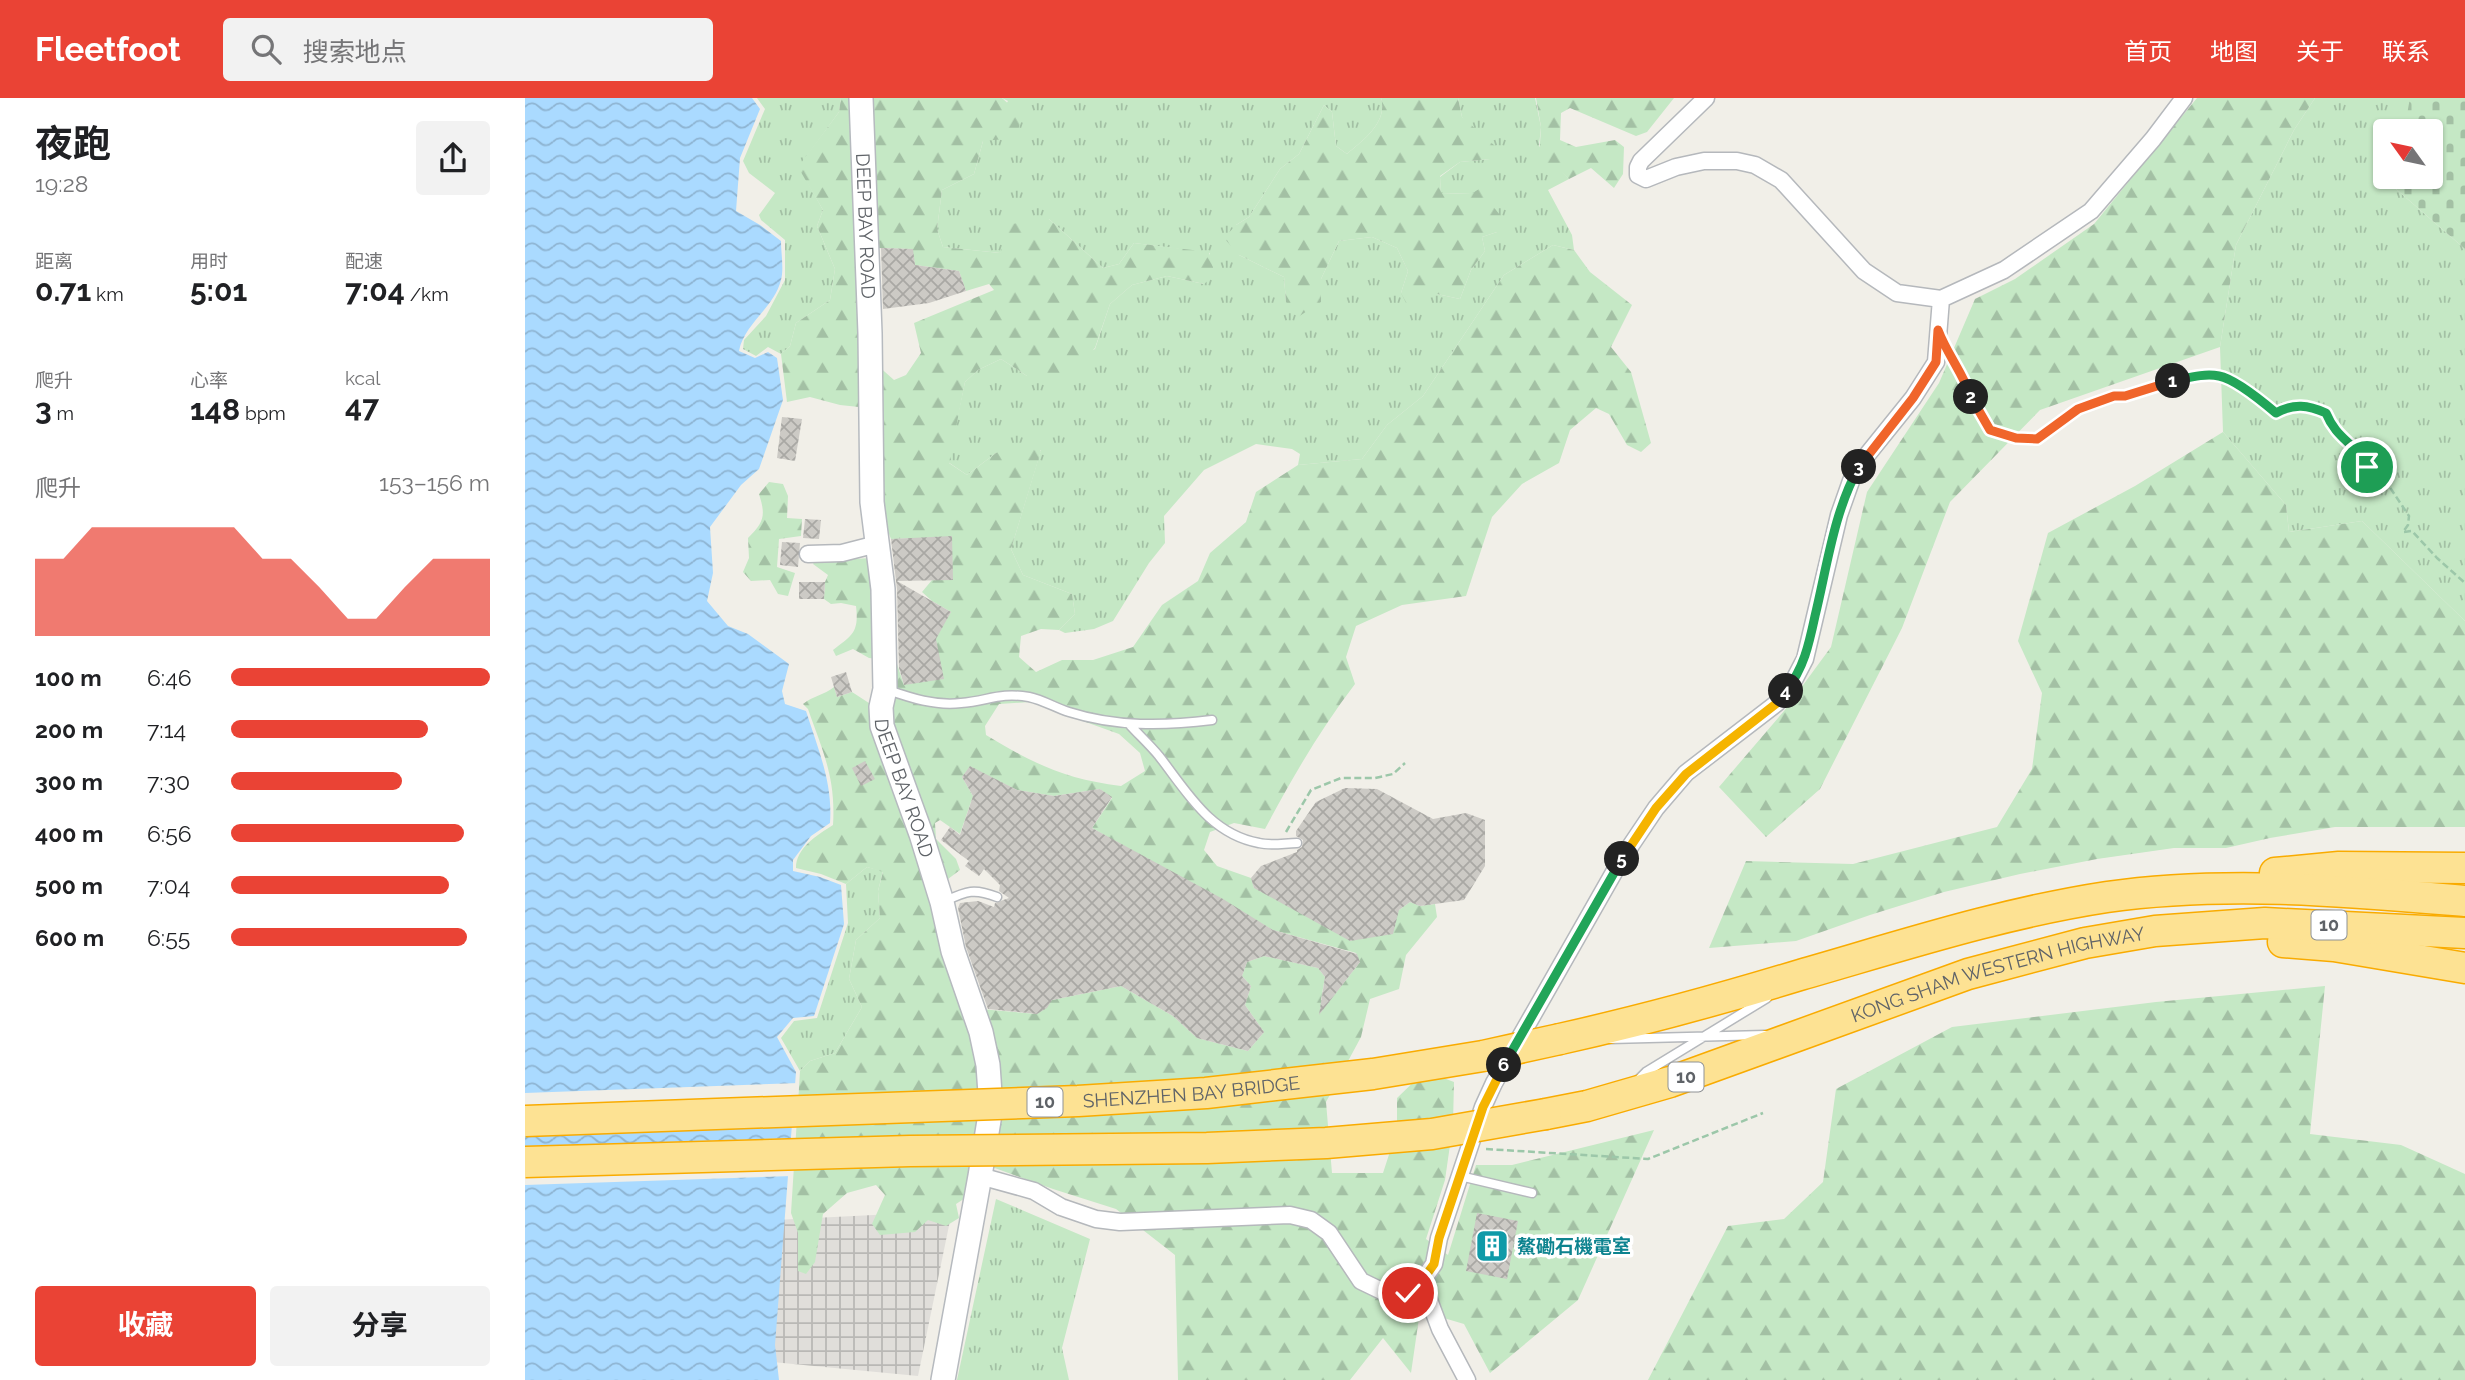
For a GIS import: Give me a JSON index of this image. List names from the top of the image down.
{
  "streets": {
    "highway": ["10", "KONG SHAM WESTERN HIGHWAY", "SHENZHEN BAY BRIDGE"],
    "street": ["DEEP BAY ROAD"]
  },
  "crossings": [
    ["10", "SHENZHEN BAY BRIDGE"]
  ],
  "places": {
    "building": ["鰲磡石機電室"]
  },
  "north": "top left",
  "page": {
    "header": "Fleetfoot",
    "search": "搜索地点",
    "nav": [
      "首页",
      "地图",
      "关于",
      "联系"
    ],
    "heading": ["夜跑", "19:28"],
    "stats": [
      ["距离", "0.71 km"],
      ["用时", "5:01"],
      ["配速", "7:04 /km"],
      ["爬升", "3 m"],
      ["心率", "148 bpm"],
      ["kcal", "47"]
    ],
    "pins": [
      "1",
      "2",
      "3",
      "4",
      "5",
      "6"
    ],
    "chart": ["爬升", "153–156 m"],
    "list": [
      {
        "name": "100 m",
        "note": "6:46"
      },
      {
        "name": "200 m",
        "note": "7:14"
      },
      {
        "name": "300 m",
        "note": "7:30"
      },
      {
        "name": "400 m",
        "note": "6:56"
      },
      {
        "name": "500 m",
        "note": "7:04"
      },
      {
        "name": "600 m",
        "note": "6:55"
      }
    ],
    "buttons": ["收藏", "分享"]
  }
}
